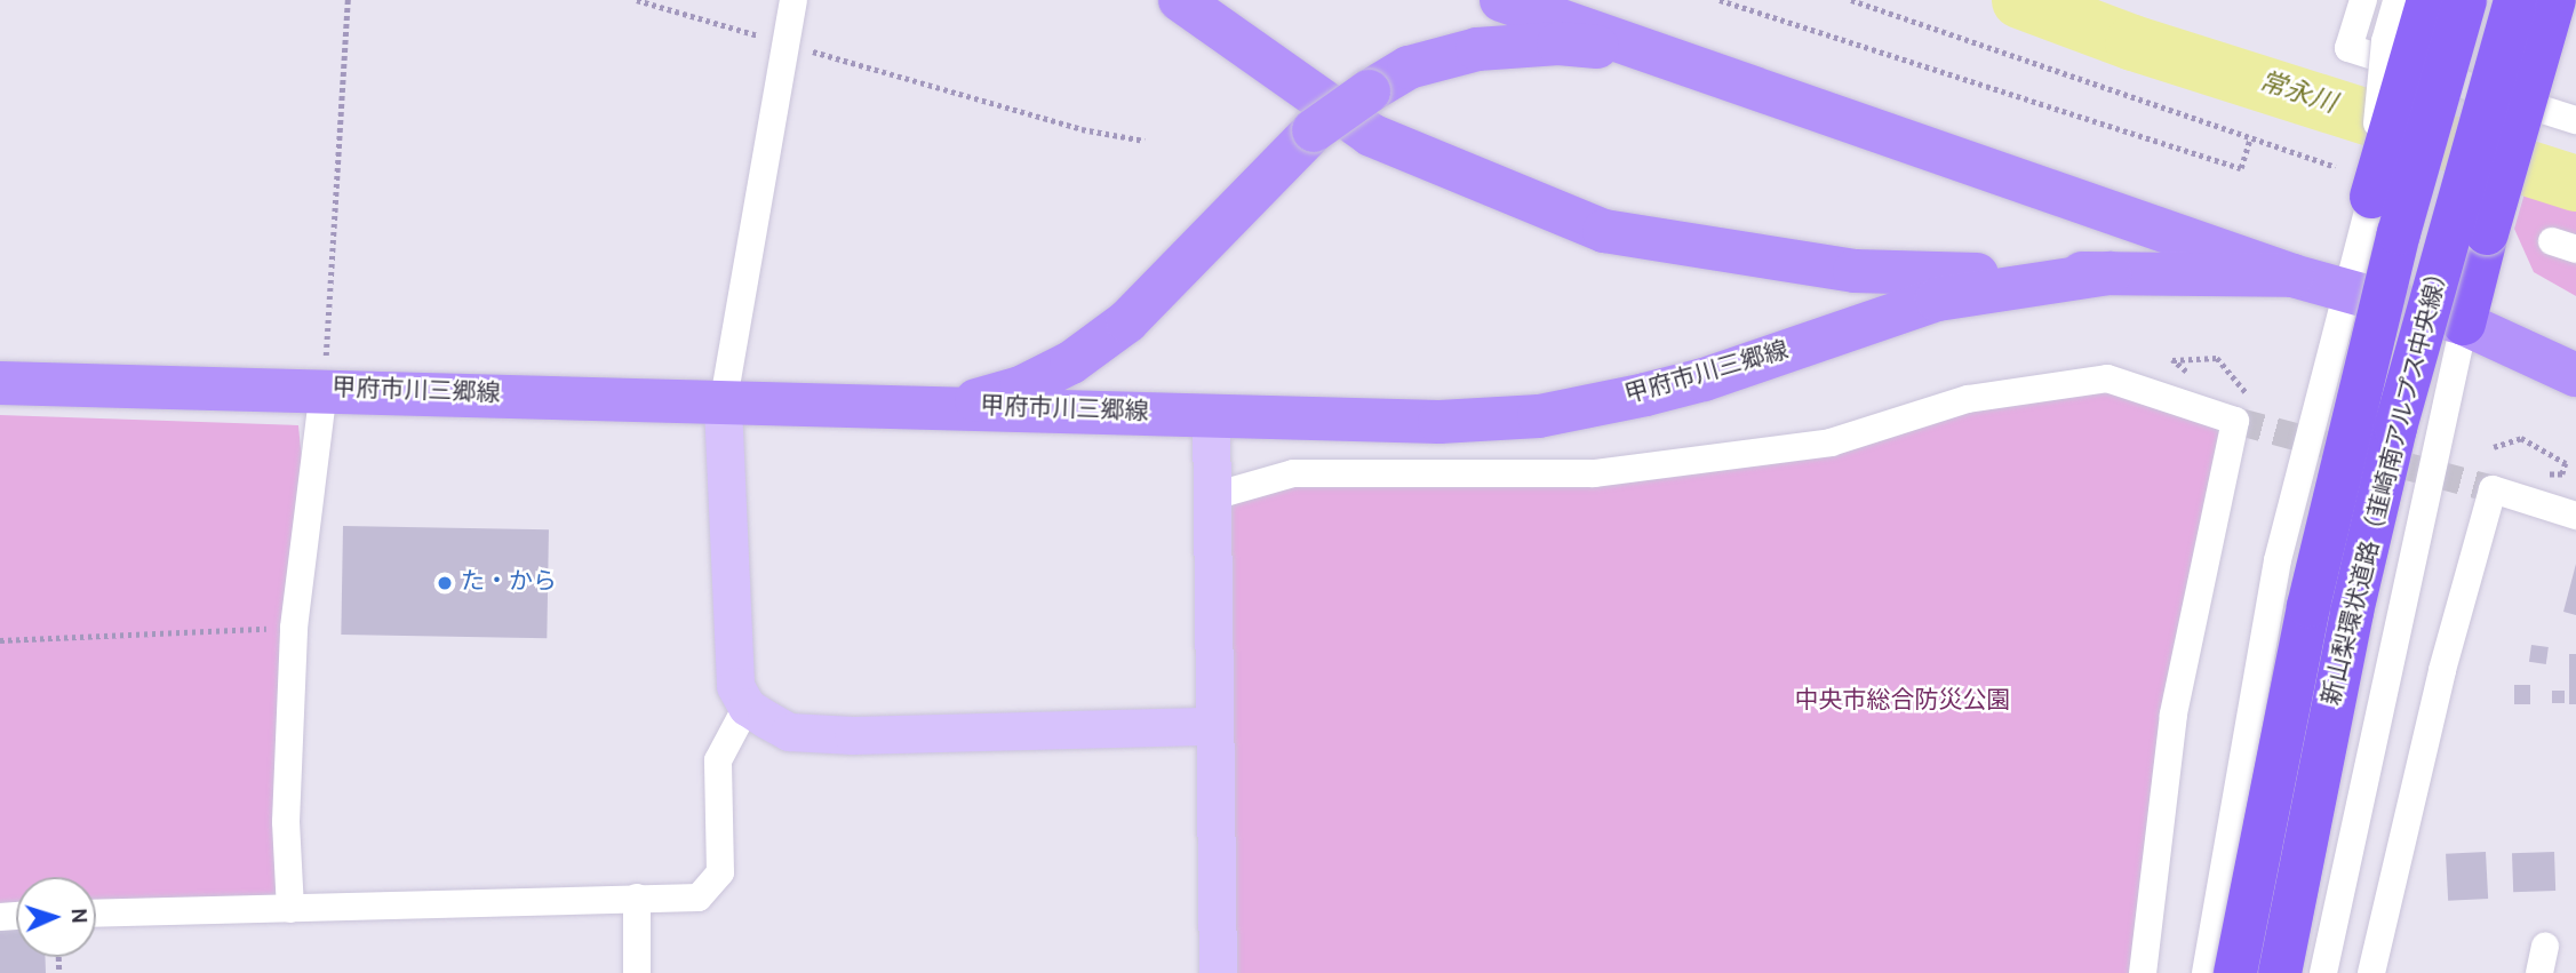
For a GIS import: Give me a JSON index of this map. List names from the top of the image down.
{
  "streets": {
    "highway": ["新山梨環状道路（韮崎南アルプス中央線）"],
    "main road": ["甲府市川三郷線"]
  },
  "water": ["常永川"],
  "parks": ["中央市総合防災公園"],
  "places": ["た・から"],
  "north": "right"
}
